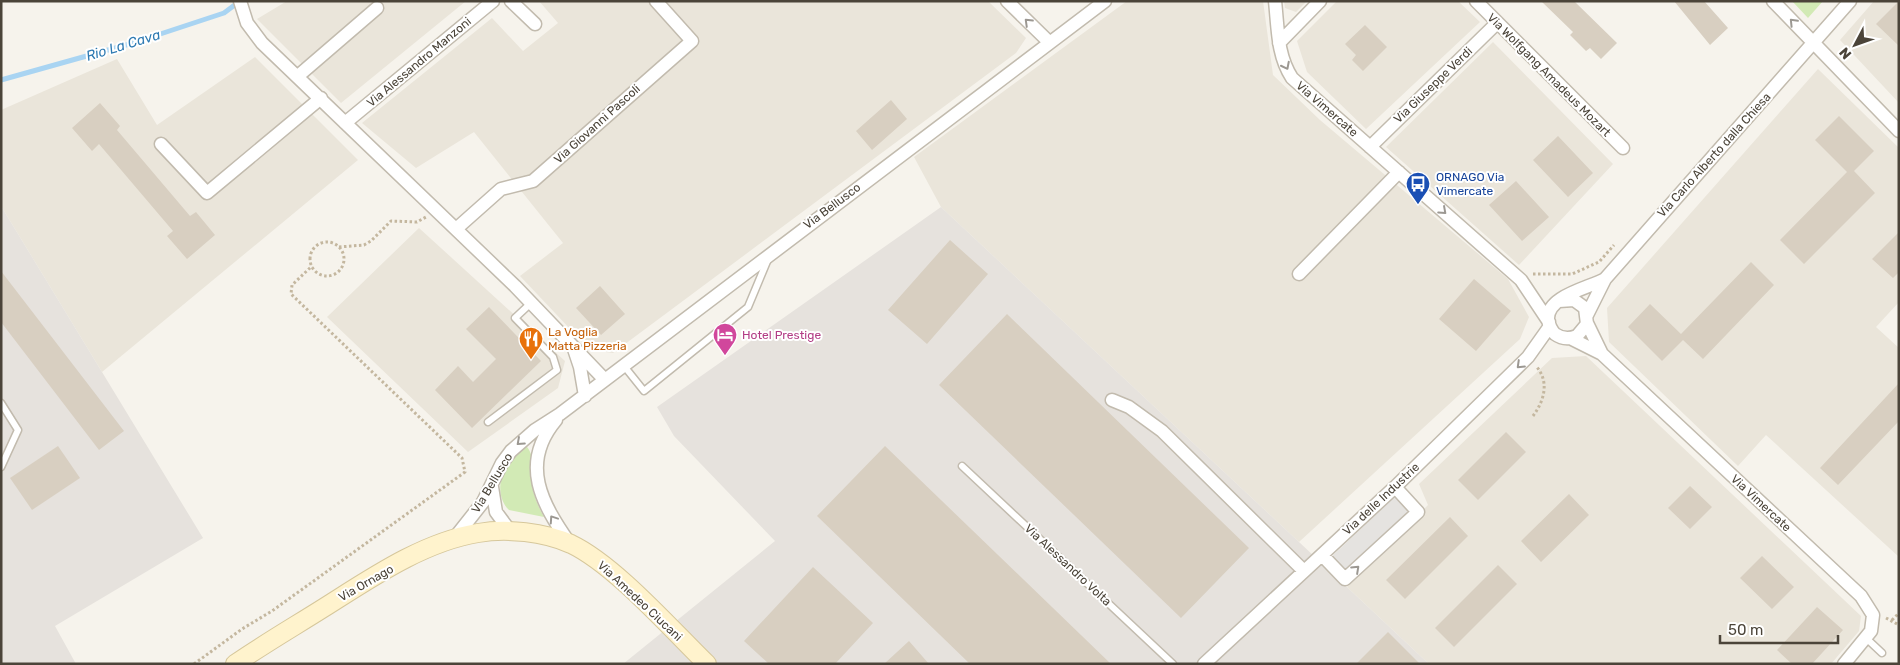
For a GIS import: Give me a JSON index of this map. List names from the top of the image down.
{
  "streets": {
    "main road": ["Via Ornago", "Via Amedeo Ciucani"],
    "street": [
      "Via Alessandro Manzoni",
      "Via Wolfgang Amadeus Mozart",
      "Via Giuseppe Verdi",
      "Via Vimercate",
      "Via Giovanni Pascoli",
      "Via Carlo Alberto dalla Chiesa",
      "Via Bellusco",
      "Via delle Industrie"
    ],
    "lane": ["Via Alessandro Volta"]
  },
  "crossings": [
    ["Via Wolfgang Amadeus Mozart", "Via Giuseppe Verdi"],
    ["Via Giuseppe Verdi", "Via Vimercate"],
    ["Via Vimercate", "Via Carlo Alberto dalla Chiesa"],
    ["Via Vimercate", "Via delle Industrie"],
    ["Via Carlo Alberto dalla Chiesa", "Via delle Industrie"],
    ["Via Bellusco", "Via Ornago"],
    ["Via Bellusco", "Via Amedeo Ciucani"],
    ["Via Ornago", "Via Amedeo Ciucani"]
  ],
  "one_way": ["Via Vimercate", "Via delle Industrie"],
  "water": ["Rio La Cava"],
  "places": {
    "bus stop": ["ORNAGO Via Vimercate"],
    "hotel": ["Hotel Prestige"],
    "restaurant": ["La Voglia Matta Pizzeria"]
  },
  "scale_bar": "50 m",
  "north": "bottom left"
}
